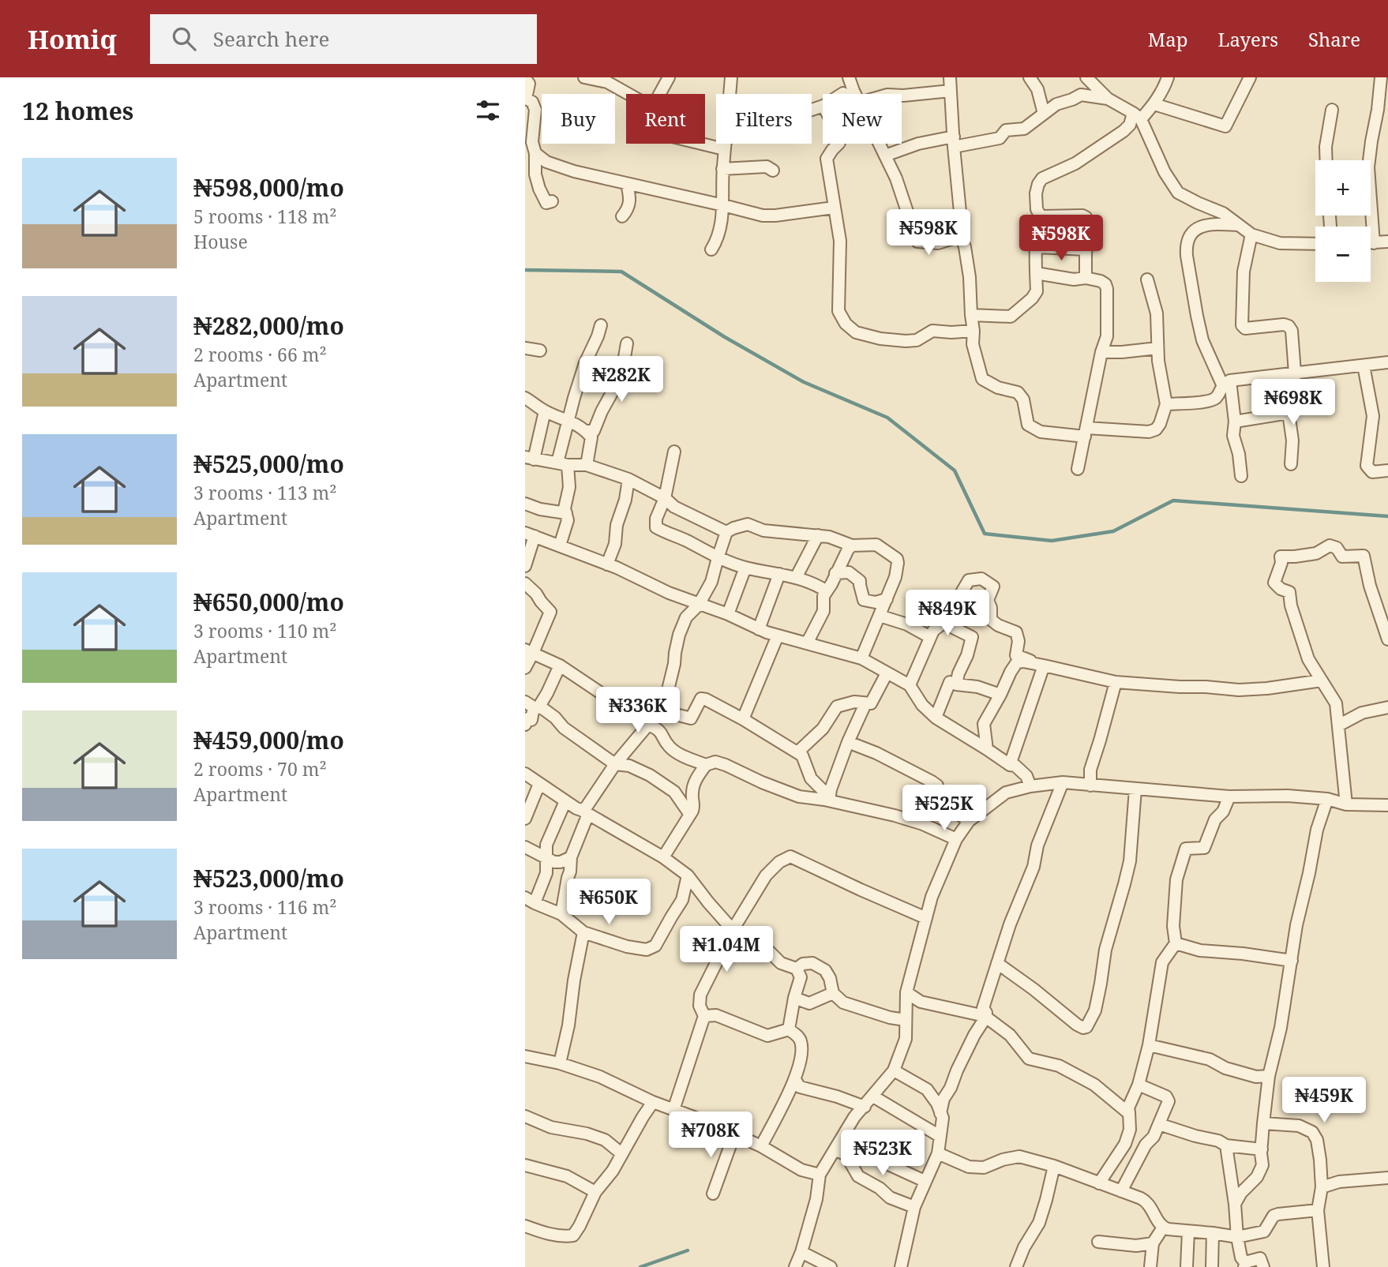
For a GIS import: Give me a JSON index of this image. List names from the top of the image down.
{
  "page": {
    "header": "Homiq",
    "search": "Search here",
    "nav": ["Map", "Layers", "Share"],
    "heading": "12 homes",
    "chip": [
      "Buy",
      "Rent",
      "Filters",
      "New"
    ],
    "list": [
      {
        "name": "₦598,000/mo",
        "note": "5 rooms · 118 m² · House"
      },
      {
        "name": "₦282,000/mo",
        "note": "2 rooms · 66 m² · Apartment"
      },
      {
        "name": "₦525,000/mo",
        "note": "3 rooms · 113 m² · Apartment"
      },
      {
        "name": "₦650,000/mo",
        "note": "3 rooms · 110 m² · Apartment"
      },
      {
        "name": "₦459,000/mo",
        "note": "2 rooms · 70 m² · Apartment"
      },
      {
        "name": "₦523,000/mo",
        "note": "3 rooms · 116 m² · Apartment"
      }
    ],
    "map_buttons": ["+", "−"],
    "price": [
      "₦598K",
      "₦598K",
      "₦282K",
      "₦698K",
      "₦849K",
      "₦336K",
      "₦525K",
      "₦650K",
      "₦1.04M",
      "₦459K",
      "₦708K",
      "₦523K"
    ]
  }
}
